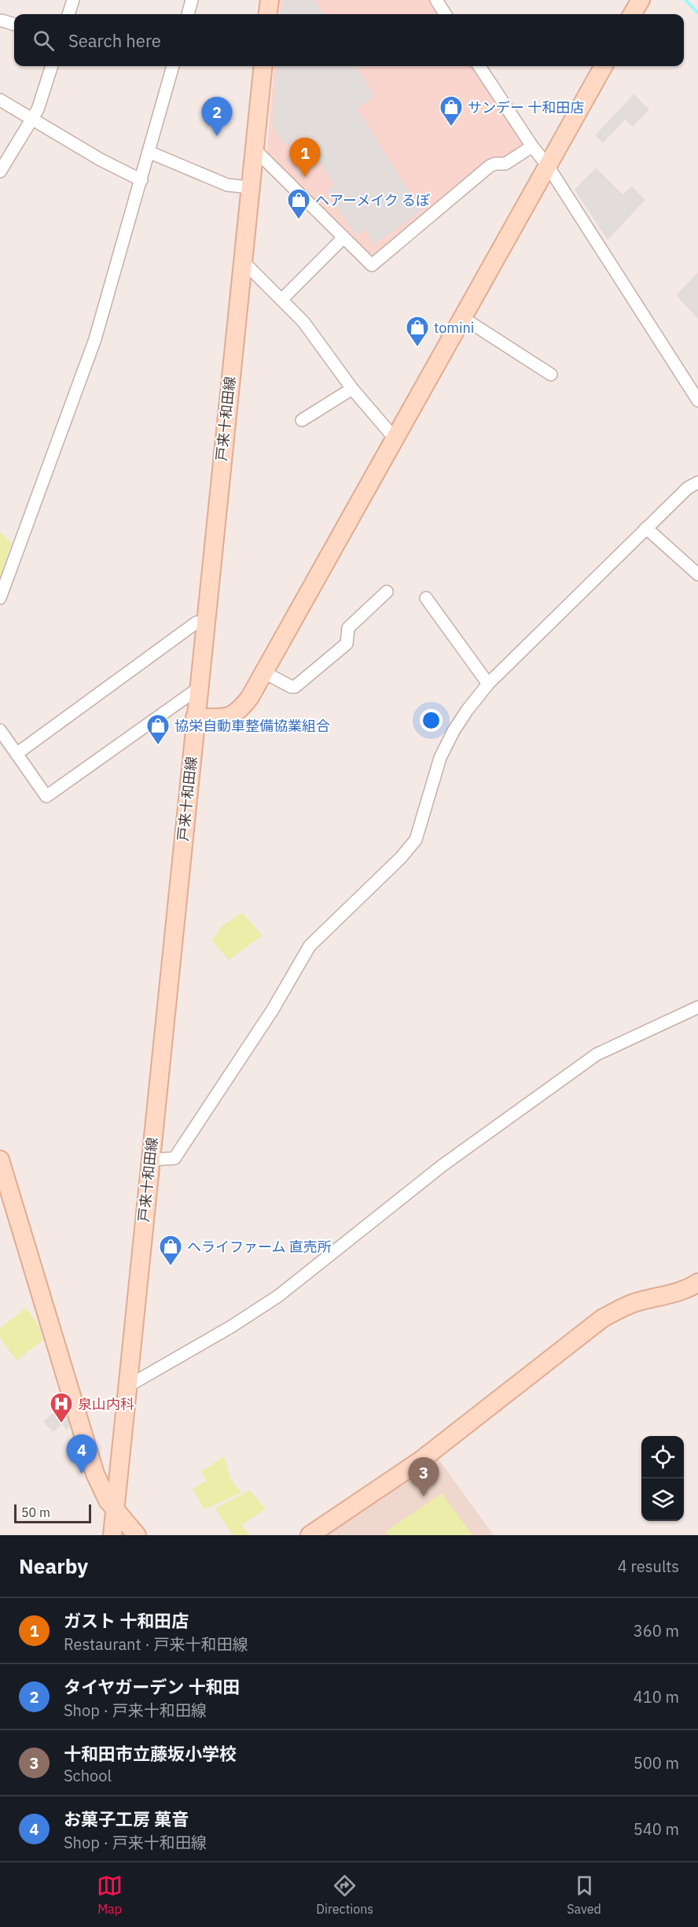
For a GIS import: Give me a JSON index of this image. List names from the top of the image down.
{
  "streets": {
    "street": ["戸来十和田線"]
  },
  "places": {
    "shop": [
      "サンデー 十和田店",
      "ヘアーメイク るぽ",
      "tomini",
      "協栄自動車整備協業組合",
      "ヘライファーム 直売所"
    ],
    "hospital": ["泉山内科"]
  },
  "scale_bar": "50 m",
  "page": {
    "search": "Search here",
    "pins": [
      "2",
      "1",
      "4",
      "3"
    ],
    "scale": "50 m",
    "heading": ["Nearby", "4 results"],
    "list": [
      {
        "mark": "1",
        "name": "ガスト 十和田店",
        "note": "Restaurant · 戸来十和田線",
        "value": "360 m"
      },
      {
        "mark": "2",
        "name": "タイヤガーデン 十和田",
        "note": "Shop · 戸来十和田線",
        "value": "410 m"
      },
      {
        "mark": "3",
        "name": "十和田市立藤坂小学校",
        "note": "School",
        "value": "500 m"
      },
      {
        "mark": "4",
        "name": "お菓子工房 菓音",
        "note": "Shop · 戸来十和田線",
        "value": "540 m"
      }
    ],
    "nav": ["Map", "Directions", "Saved"]
  }
}
